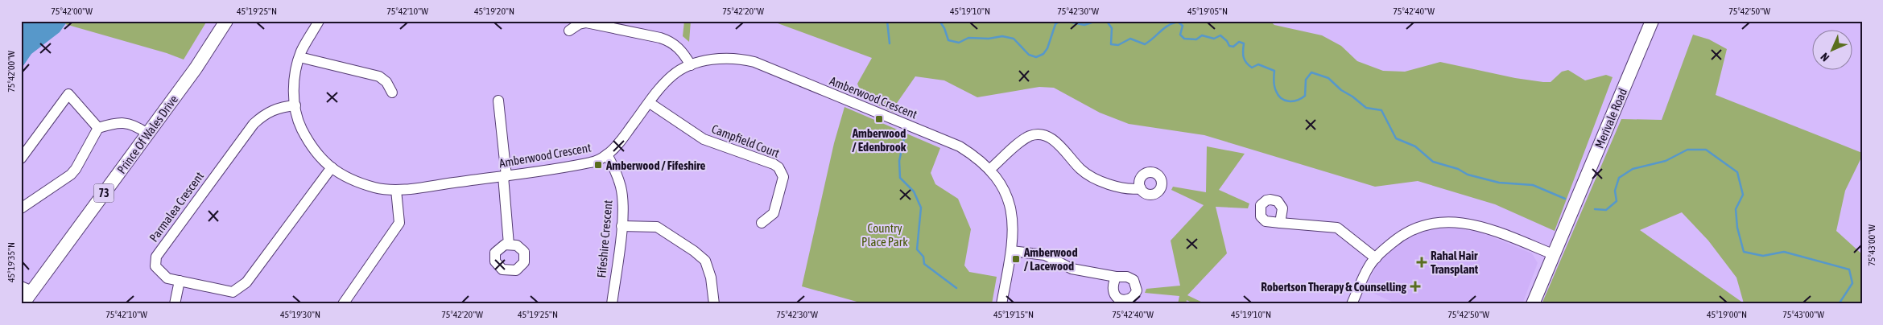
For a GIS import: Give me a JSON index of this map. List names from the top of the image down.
{
  "streets": {
    "main road": ["Merivale Road", "Prince Of Wales Drive", "73"],
    "street": [
      "Amberwood Crescent",
      "Campfield Court",
      "Parmalea Crescent",
      "Fifeshire Crescent"
    ]
  },
  "crossings": [
    ["Amberwood Crescent", "Campfield Court"],
    ["Amberwood Crescent", "Parmalea Crescent"],
    ["Amberwood Crescent", "Fifeshire Crescent"]
  ],
  "parks": ["Country Place Park"],
  "places": {
    "transit": ["Amberwood / Edenbrook", "Amberwood / Fifeshire", "Amberwood / Lacewood"],
    "health": ["Rahal Hair Transplant", "Robertson Therapy & Counselling"]
  },
  "north": "bottom left",
  "coordinates": [
    "75°42'00\"W",
    "45°19'25\"N",
    "75°42'10\"W",
    "45°19'20\"N",
    "75°42'20\"W",
    "45°19'10\"N",
    "75°42'30\"W",
    "45°19'05\"N",
    "75°42'40\"W",
    "75°42'50\"W",
    "75°43'00\"W",
    "45°19'35\"N",
    "45°19'30\"N",
    "45°19'15\"N",
    "45°19'00\"N"
  ]
}
